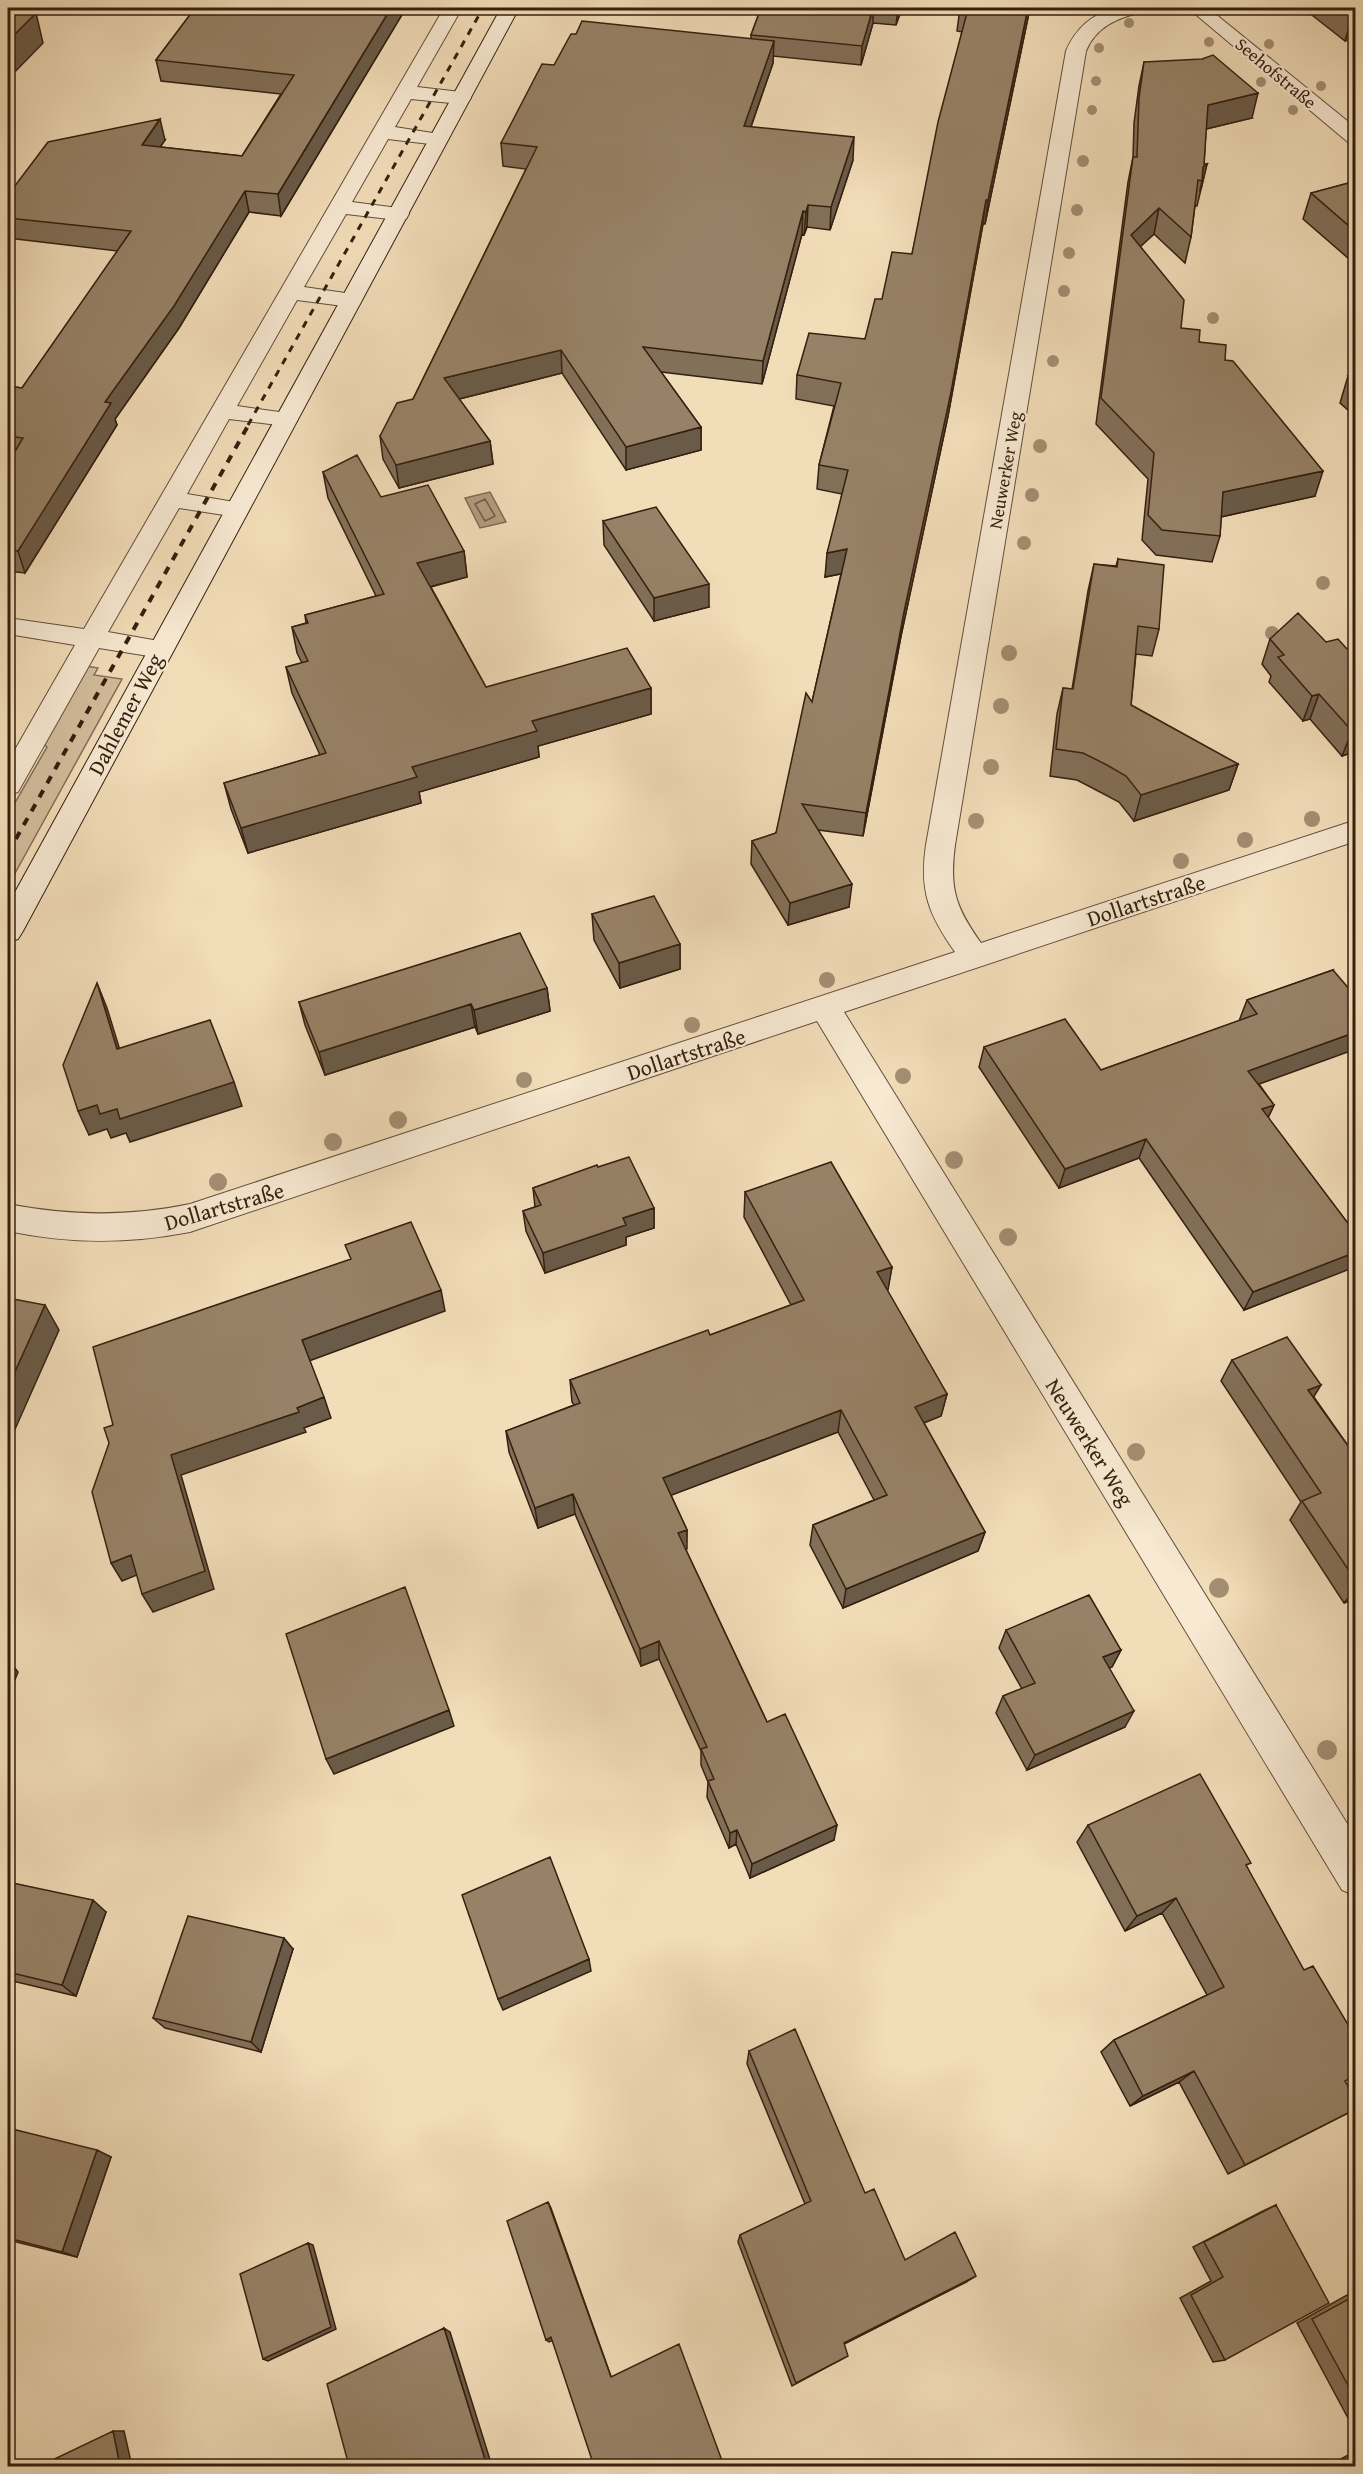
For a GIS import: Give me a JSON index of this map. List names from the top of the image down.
{
  "streets": {
    "street": [
      "Seehofstraße",
      "Neuwerker Weg",
      "Dahlemer Weg",
      "Dollartstraße"
    ]
  },
  "crossings": [
    ["Neuwerker Weg", "Dollartstraße"]
  ]
}
